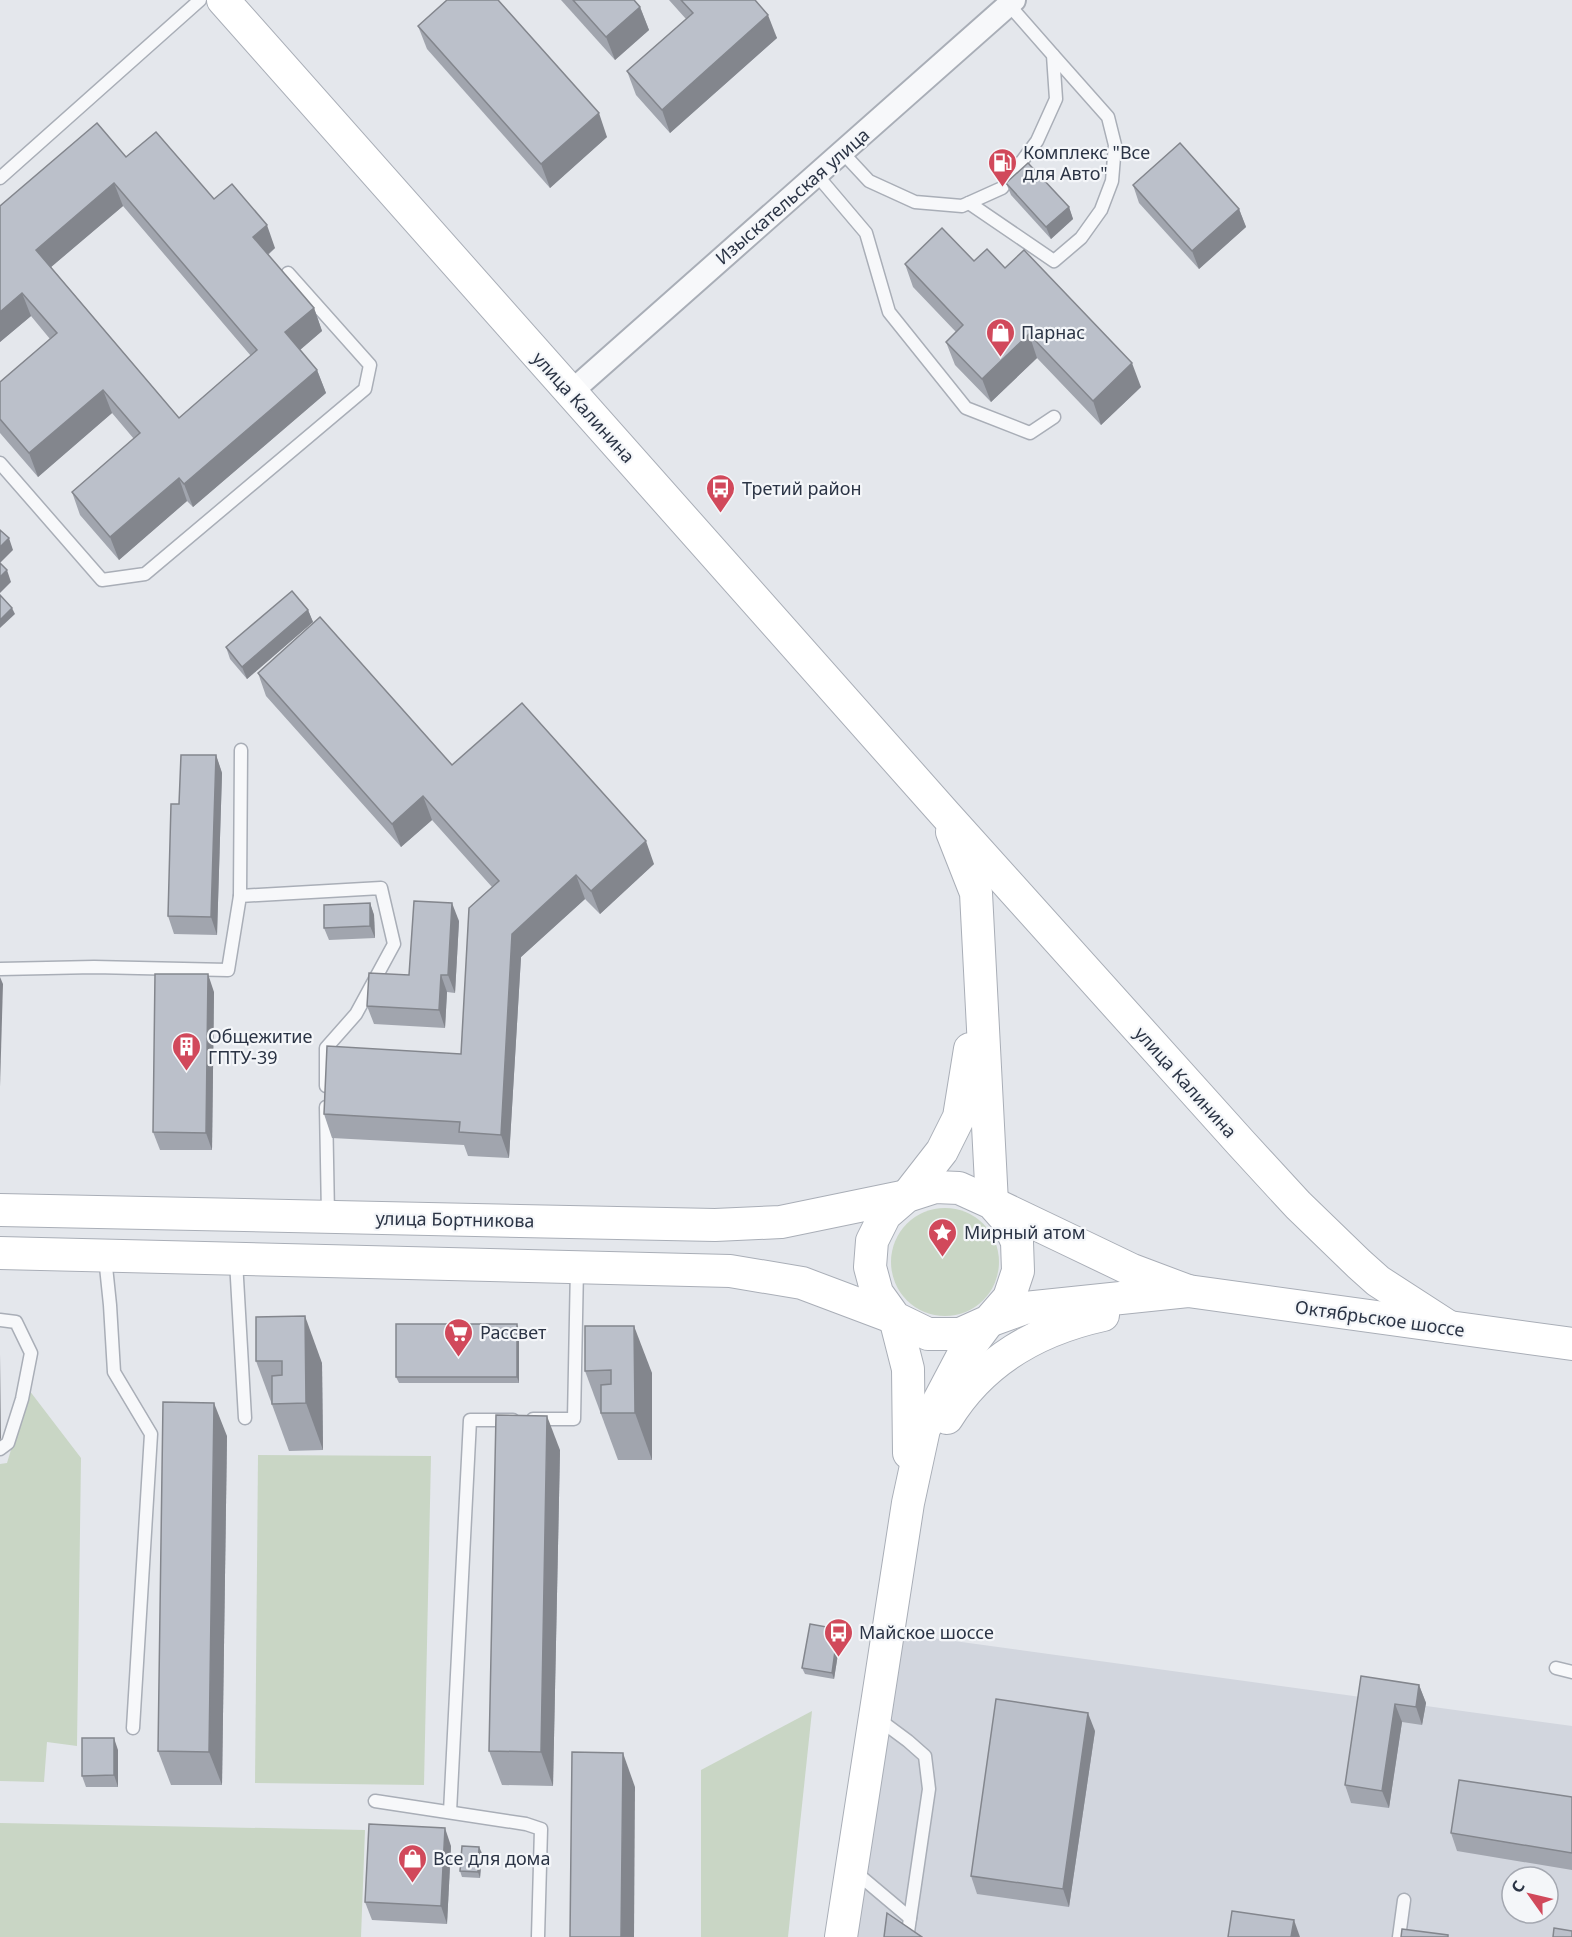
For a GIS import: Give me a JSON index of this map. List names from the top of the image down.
{
  "streets": {
    "street": [
      "Изыскательская улица",
      "улица Калинина",
      "улица Бортникова",
      "Октябрьское шоссе"
    ]
  },
  "crossings": [
    ["Изыскательская улица", "улица Калинина"],
    ["улица Калинина", "улица Бортникова"],
    ["улица Калинина", "Октябрьское шоссе"],
    ["улица Бортникова", "Октябрьское шоссе"]
  ],
  "places": {
    "fuel station": ["Комплекс \"Все для Авто\""],
    "shop": ["Парнас", "Все для дома"],
    "bus stop": ["Третий район", "Майское шоссе"],
    "building": ["Общежитие ГПТУ-39"],
    "place": ["Мирный атом"],
    "supermarket": ["Рассвет"]
  },
  "north": "top left"
}
